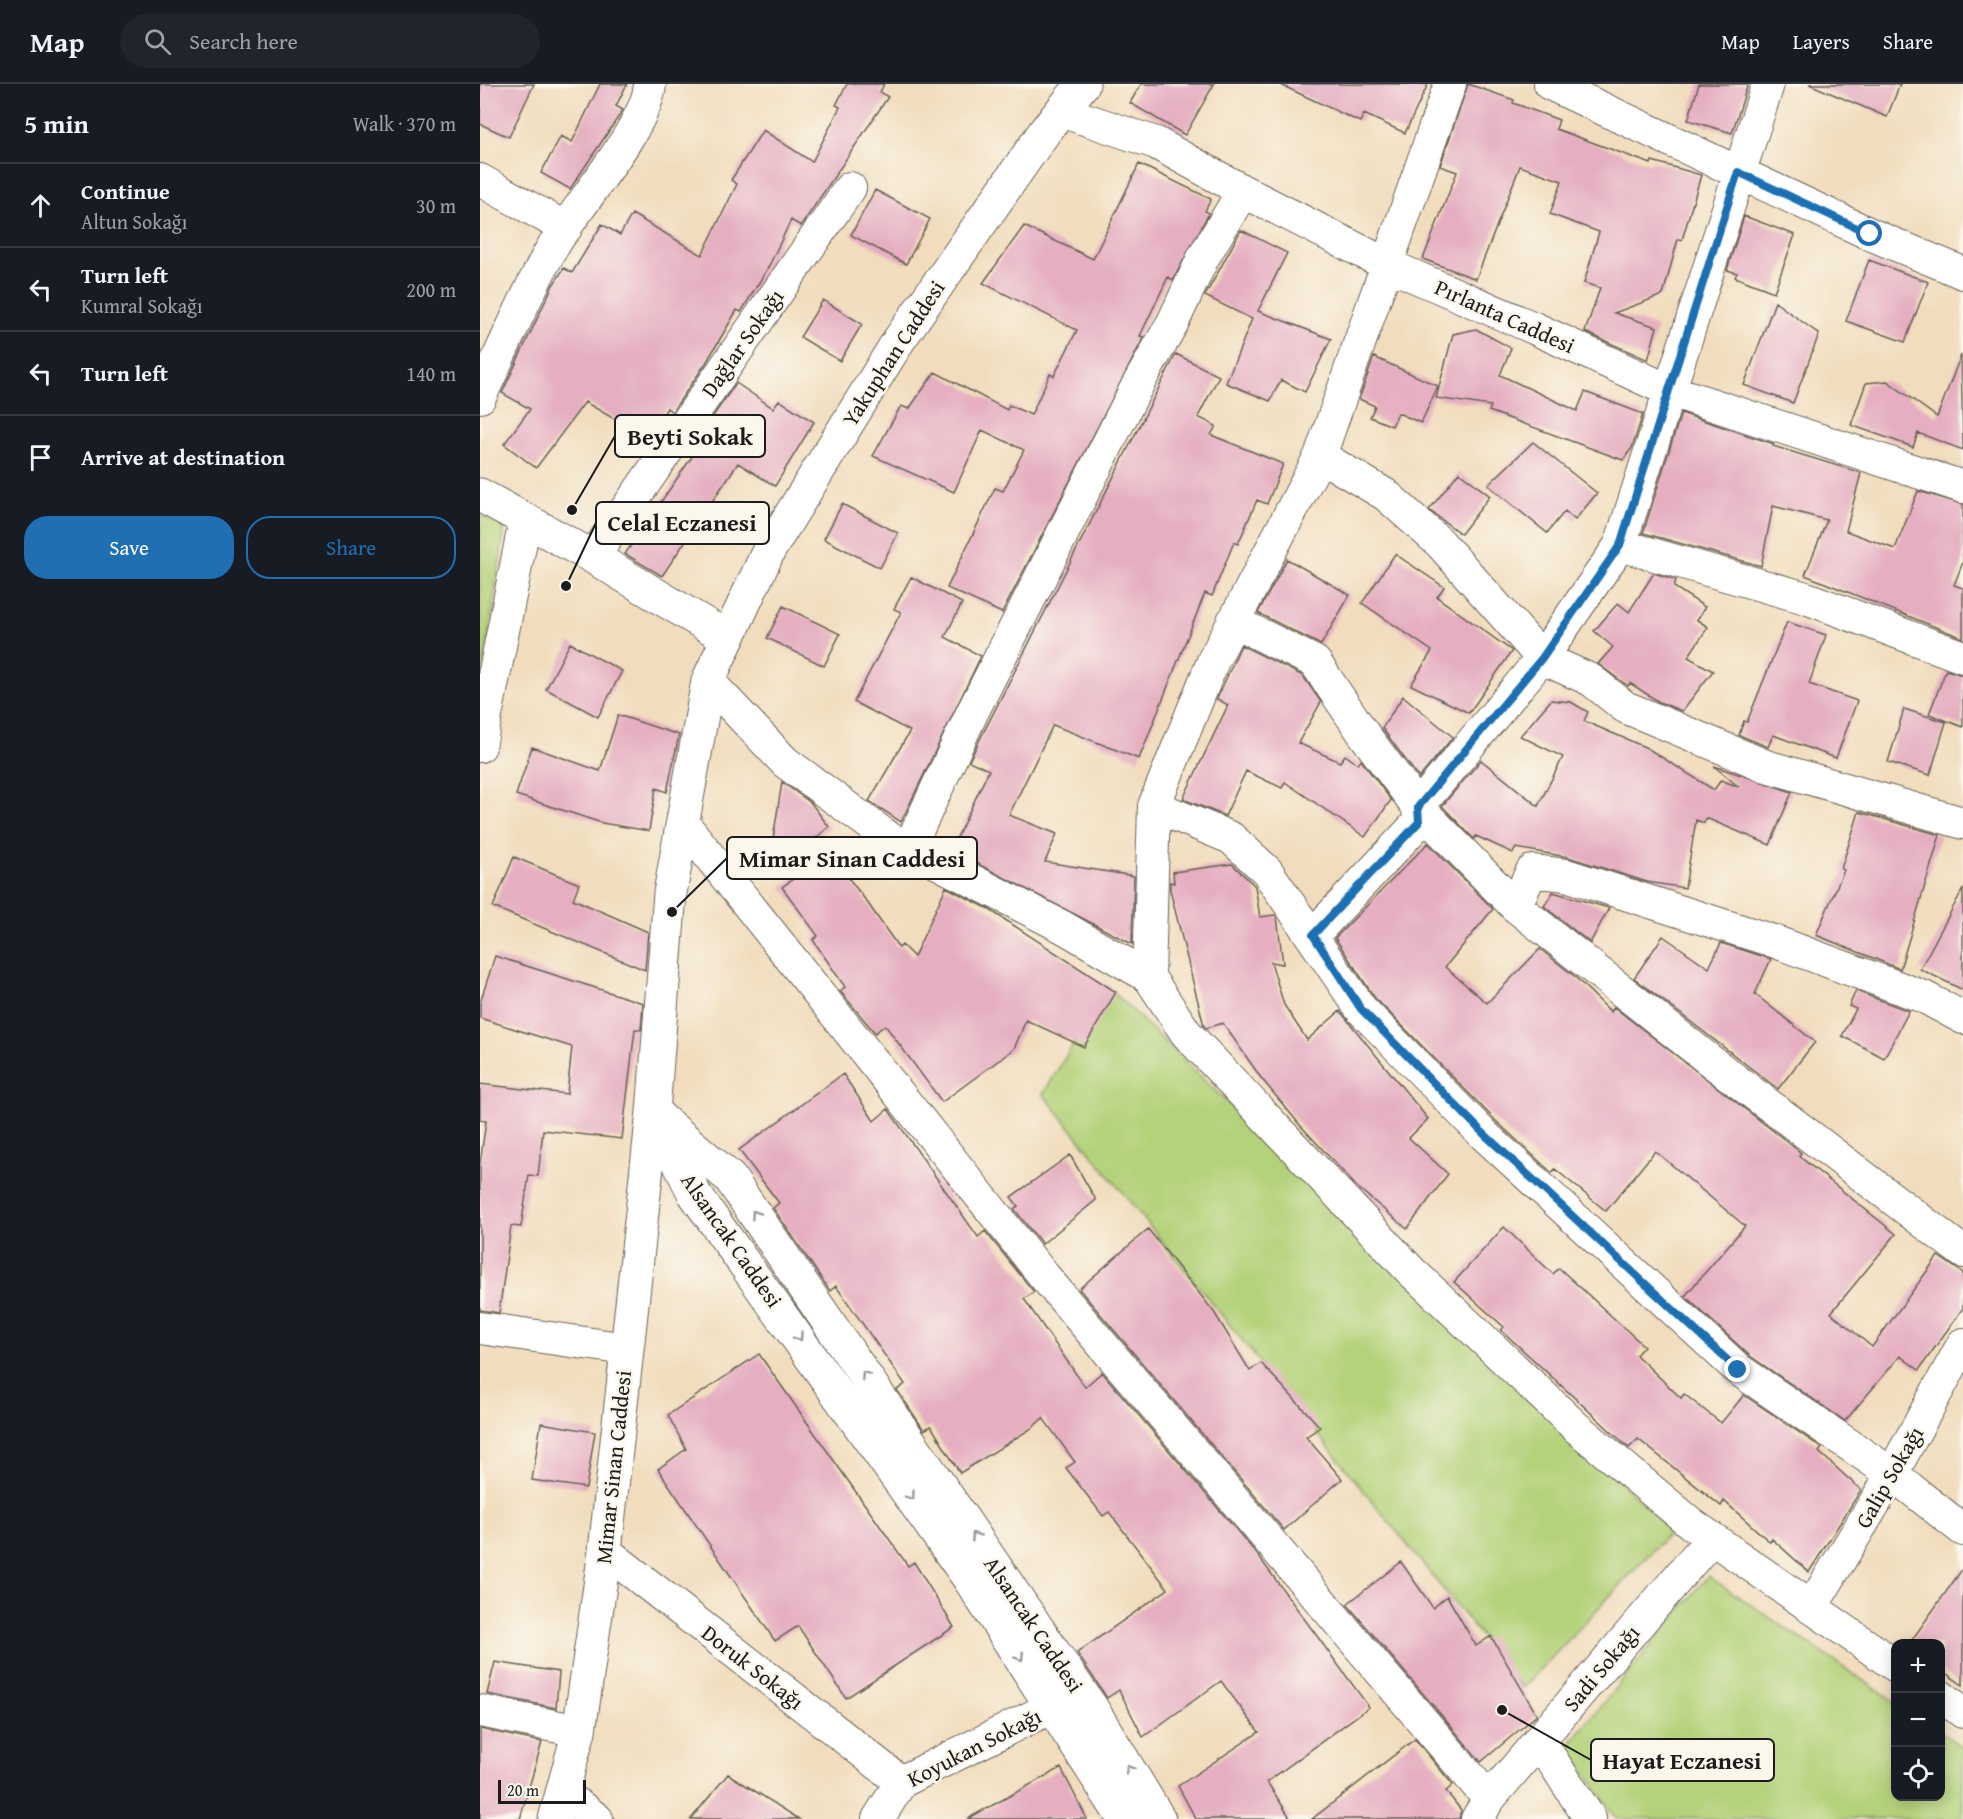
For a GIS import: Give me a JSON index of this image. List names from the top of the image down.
{
  "streets": {
    "street": [
      "Pırlanta Caddesi",
      "Dağlar Sokağı",
      "Yakuphan Caddesi",
      "Alsancak Caddesi",
      "Mimar Sinan Caddesi",
      "Galip Sokağı",
      "Doruk Sokağı",
      "Sadi Sokağı",
      "Koyukan Sokağı"
    ]
  },
  "crossings": [
    ["Pırlanta Caddesi", "Yakuphan Caddesi"],
    ["Yakuphan Caddesi", "Mimar Sinan Caddesi"],
    ["Alsancak Caddesi", "Mimar Sinan Caddesi"],
    ["Alsancak Caddesi", "Koyukan Sokağı"],
    ["Mimar Sinan Caddesi", "Doruk Sokağı"],
    ["Doruk Sokağı", "Koyukan Sokağı"]
  ],
  "places": [
    "Beyti Sokak",
    "Celal Eczanesi",
    "Mimar Sinan Caddesi",
    "Hayat Eczanesi"
  ],
  "scale_bar": "20 m",
  "page": {
    "header": "Map",
    "search": "Search here",
    "nav": ["Map", "Layers", "Share"],
    "heading": ["5 min", "Walk · 370 m"],
    "list": [
      ["Continue", "Altun Sokağı", "30 m"],
      ["Turn left", "Kumral Sokağı", "200 m"],
      ["Turn left", "140 m"],
      "Arrive at destination"
    ],
    "buttons": ["Save", "Share"],
    "map_buttons": ["+", "−"],
    "scale": "20 m"
  }
}
